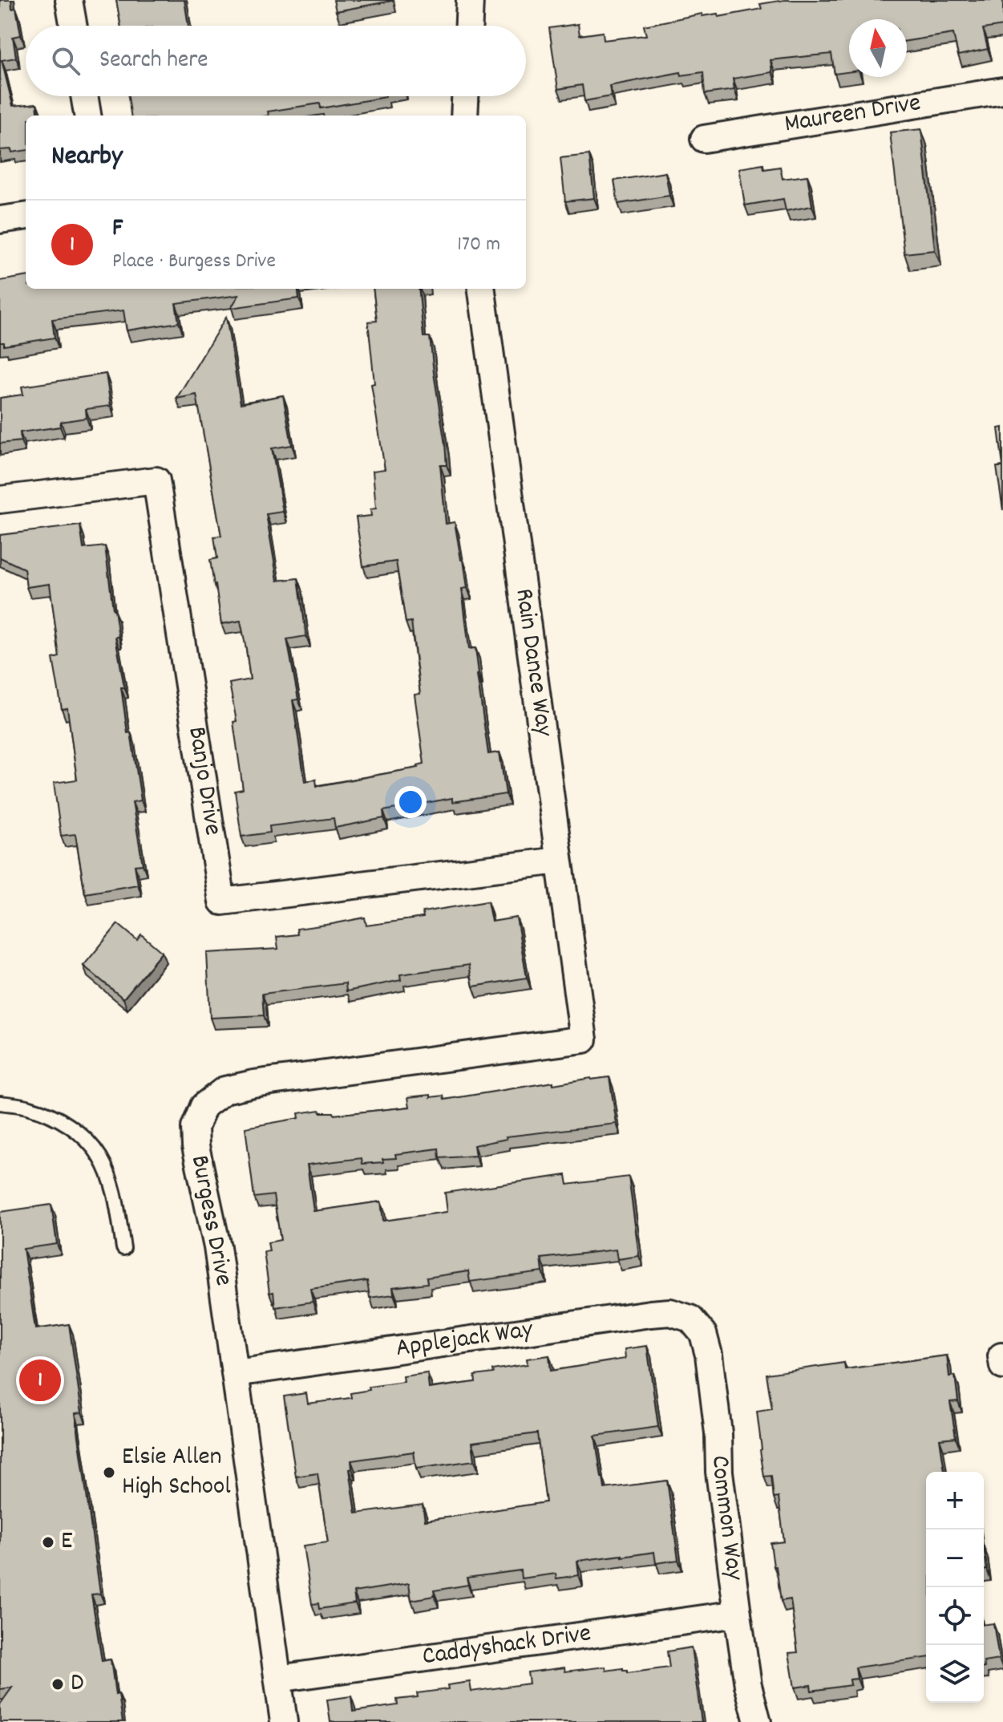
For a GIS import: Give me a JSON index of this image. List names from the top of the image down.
{
  "streets": {
    "street": [
      "Maureen Drive",
      "Rain Dance Way",
      "Banjo Drive",
      "Burgess Drive",
      "Applejack Way",
      "Common Way",
      "Caddyshack Drive"
    ]
  },
  "crossings": [
    ["Rain Dance Way", "Banjo Drive"],
    ["Rain Dance Way", "Burgess Drive"],
    ["Burgess Drive", "Applejack Way"],
    ["Burgess Drive", "Caddyshack Drive"],
    ["Applejack Way", "Common Way"],
    ["Common Way", "Caddyshack Drive"]
  ],
  "places": ["Elsie Allen High School", "E", "D"],
  "north": "top",
  "page": {
    "search": "Search here",
    "heading": "Nearby",
    "list": [
      {
        "mark": "1",
        "name": "F",
        "note": "Place · Burgess Drive",
        "value": "170 m"
      }
    ],
    "pins": "1",
    "map_buttons": ["+", "−"]
  }
}
